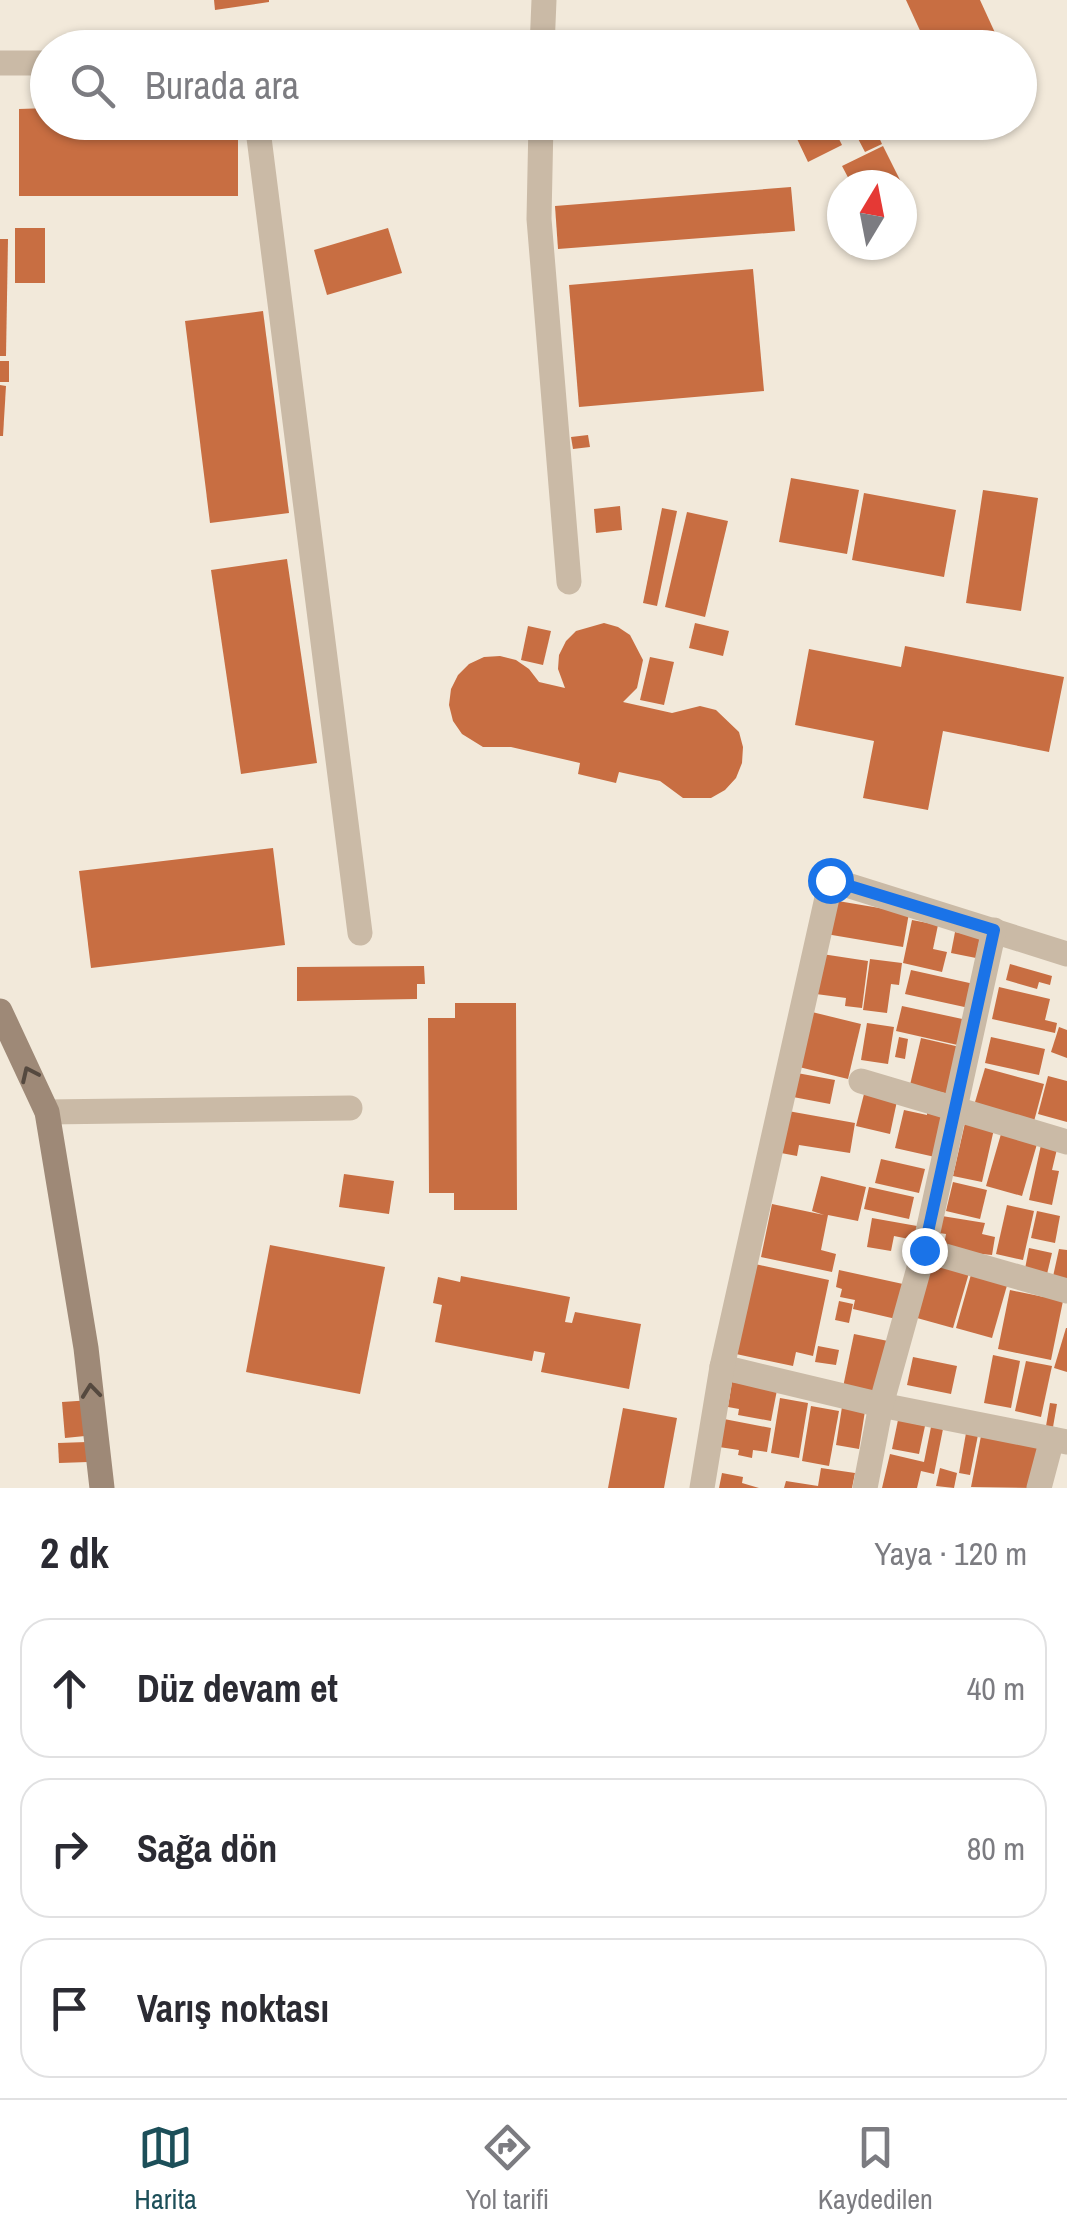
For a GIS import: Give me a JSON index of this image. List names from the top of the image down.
{
  "north": "top",
  "page": {
    "search": "Burada ara",
    "heading": ["2 dk", "Yaya · 120 m"],
    "list": [
      ["Düz devam et", "40 m"],
      ["Sağa dön", "80 m"],
      "Varış noktası"
    ],
    "nav": ["Harita", "Yol tarifi", "Kaydedilen"]
  }
}
